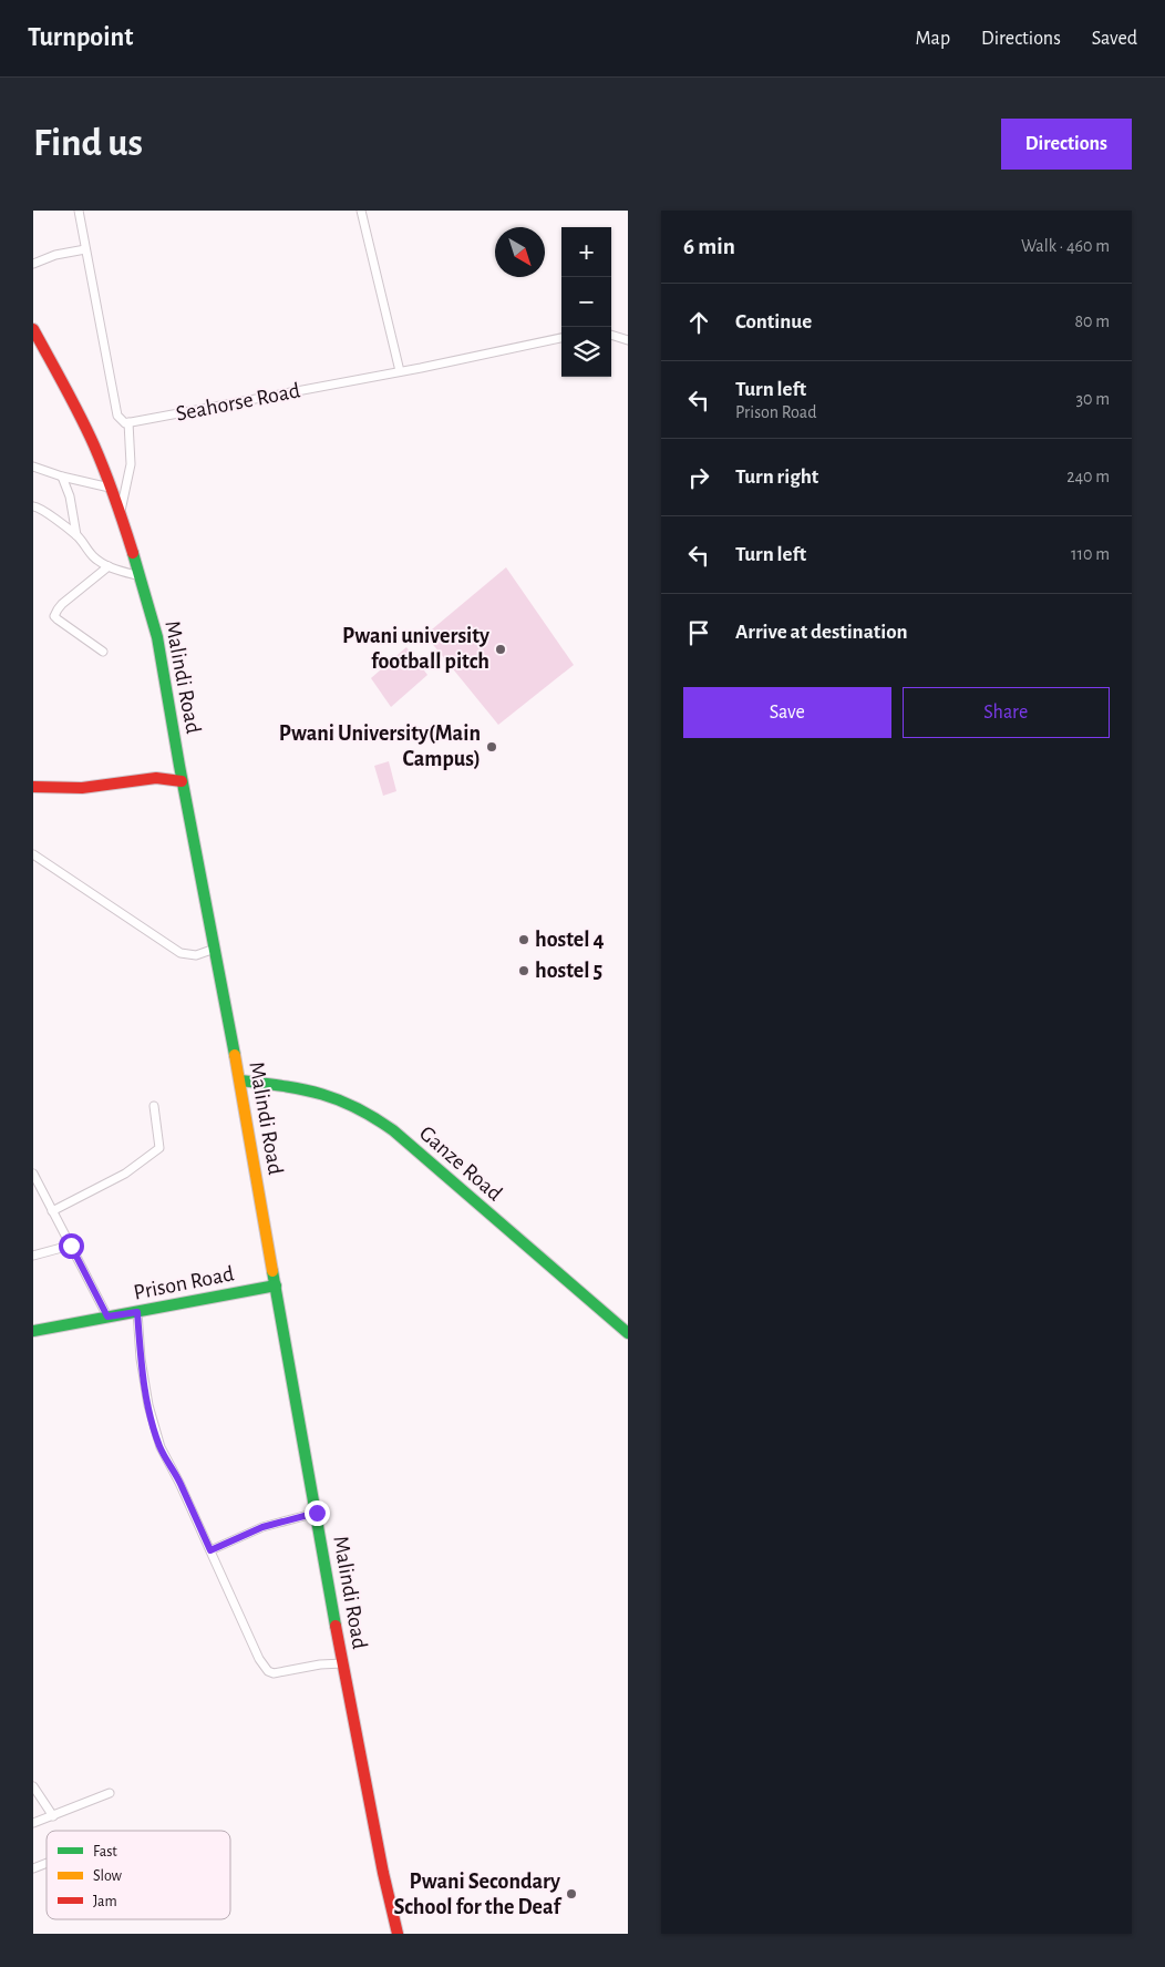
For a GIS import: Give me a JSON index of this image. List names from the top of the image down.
{
  "streets": {
    "main road": ["Malindi Road", "Ganze Road", "Prison Road"],
    "street": ["Seahorse Road"]
  },
  "crossings": [
    ["Malindi Road", "Ganze Road"],
    ["Malindi Road", "Prison Road"]
  ],
  "places": [
    "Pwani university football pitch",
    "Pwani University(Main Campus)",
    "hostel 4",
    "hostel 5",
    "Pwani Secondary School for the Deaf"
  ],
  "legend": ["Fast", "Slow", "Jam"],
  "north": "bottom right",
  "page": {
    "header": "Turnpoint",
    "nav": ["Map", "Directions", "Saved"],
    "buttons": [
      "Directions",
      ["Save", "Share"]
    ],
    "title": "Find us",
    "heading": ["6 min", "Walk · 460 m"],
    "map_buttons": ["+", "−"],
    "list": [
      ["Continue", "80 m"],
      ["Turn left", "Prison Road", "30 m"],
      ["Turn right", "240 m"],
      ["Turn left", "110 m"],
      "Arrive at destination"
    ]
  }
}
